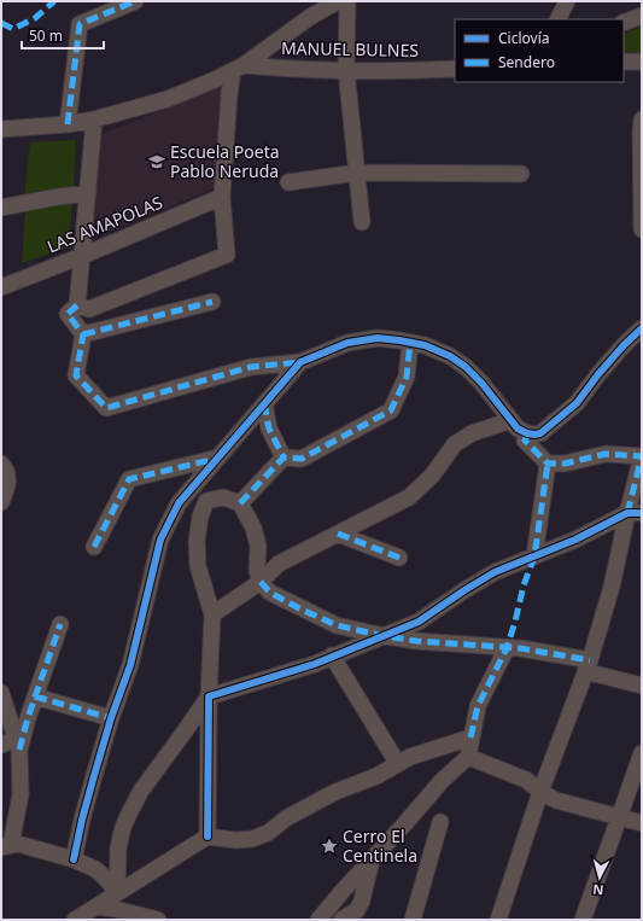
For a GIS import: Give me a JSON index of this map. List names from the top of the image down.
{
  "streets": {
    "street": ["MANUEL BULNES", "LAS AMAPOLAS"]
  },
  "places": {
    "school or university": ["Escuela Poeta Pablo Neruda"],
    "place": ["Cerro El Centinela"]
  },
  "legend": ["Ciclovía", "Sendero"],
  "scale_bar": "50 m",
  "north": "bottom"
}
